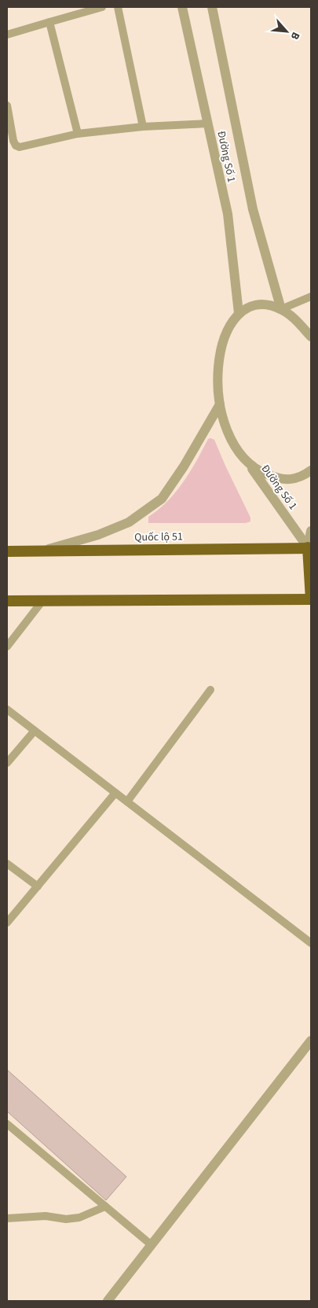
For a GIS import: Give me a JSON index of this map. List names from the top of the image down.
{
  "streets": {
    "highway": ["Quốc lộ 51"],
    "street": ["Đường Số 1"]
  },
  "crossings": [
    ["Đường Số 1", "Quốc lộ 51"]
  ],
  "north": "bottom right"
}
